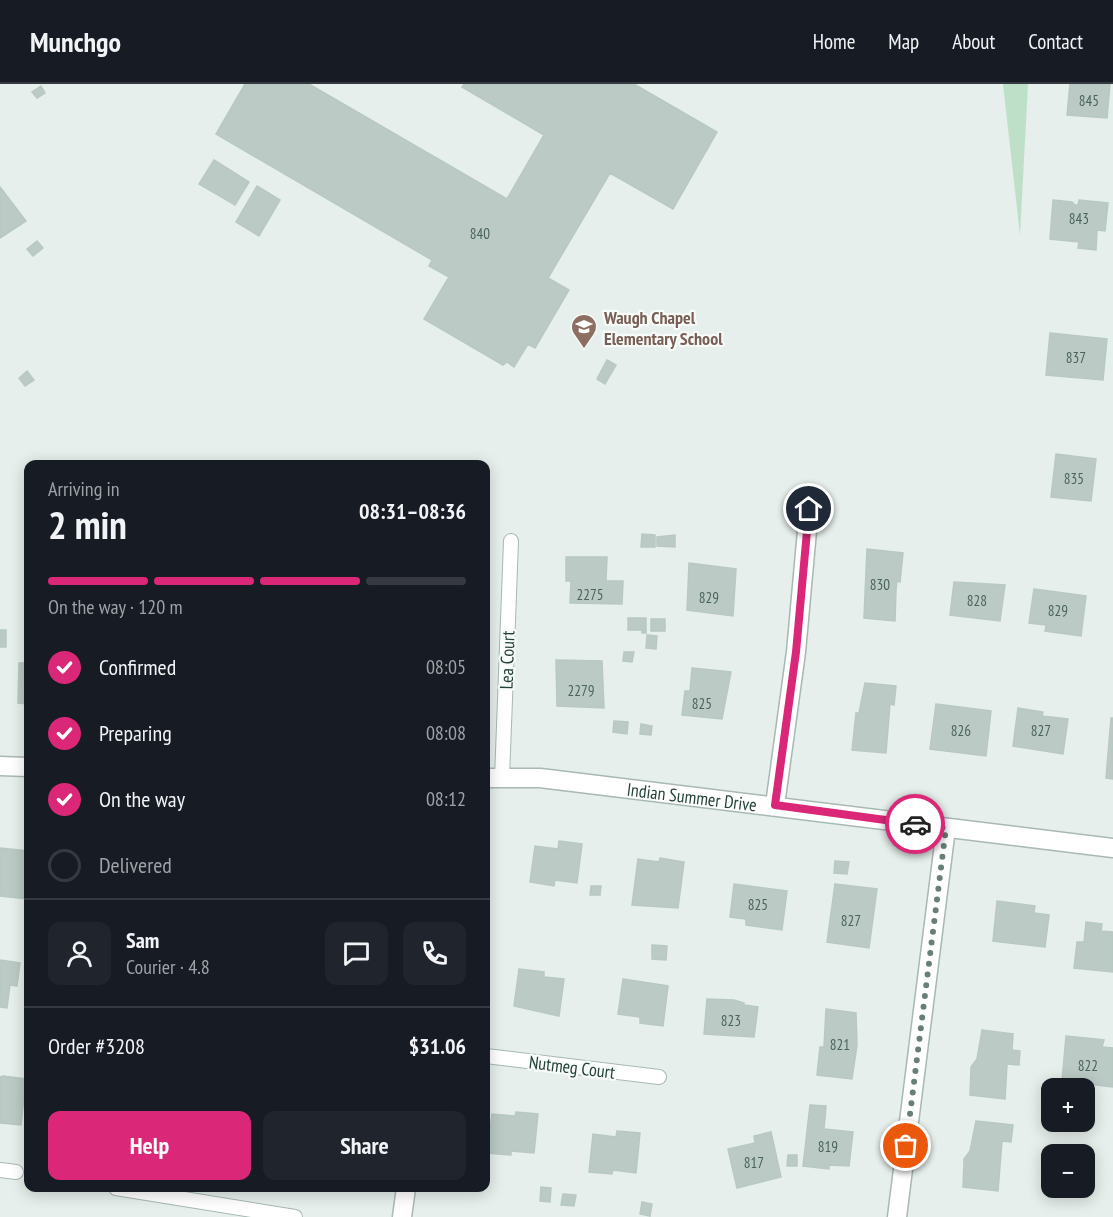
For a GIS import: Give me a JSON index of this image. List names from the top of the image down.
{
  "streets": {
    "street": ["Indian Summer Drive"],
    "lane": ["Lea Court", "Nutmeg Court"]
  },
  "crossings": [
    ["Lea Court", "Indian Summer Drive"]
  ],
  "places": {
    "school or university": ["Waugh Chapel Elementary School"]
  },
  "house_numbers": [
    "845",
    "843",
    "840",
    "837",
    "835",
    "830",
    "2275",
    "829",
    "828",
    "829",
    "2279",
    "825",
    "826",
    "827",
    "825",
    "827",
    "823",
    "821",
    "822",
    "819",
    "817"
  ],
  "page": {
    "header": "Munchgo",
    "nav": [
      "Home",
      "Map",
      "About",
      "Contact"
    ],
    "heading": ["2 min", "Arriving in", "08:31–08:36"],
    "panel": [
      "Sam",
      "Courier · 4.8",
      "Order #3208",
      "$31.06"
    ],
    "bar": "On the way · 120 m",
    "list": [
      ["Confirmed", "08:05"],
      ["Preparing", "08:08"],
      ["On the way", "08:12"],
      "Delivered"
    ],
    "map_buttons": ["+", "−"],
    "buttons": ["Help", "Share"]
  }
}
